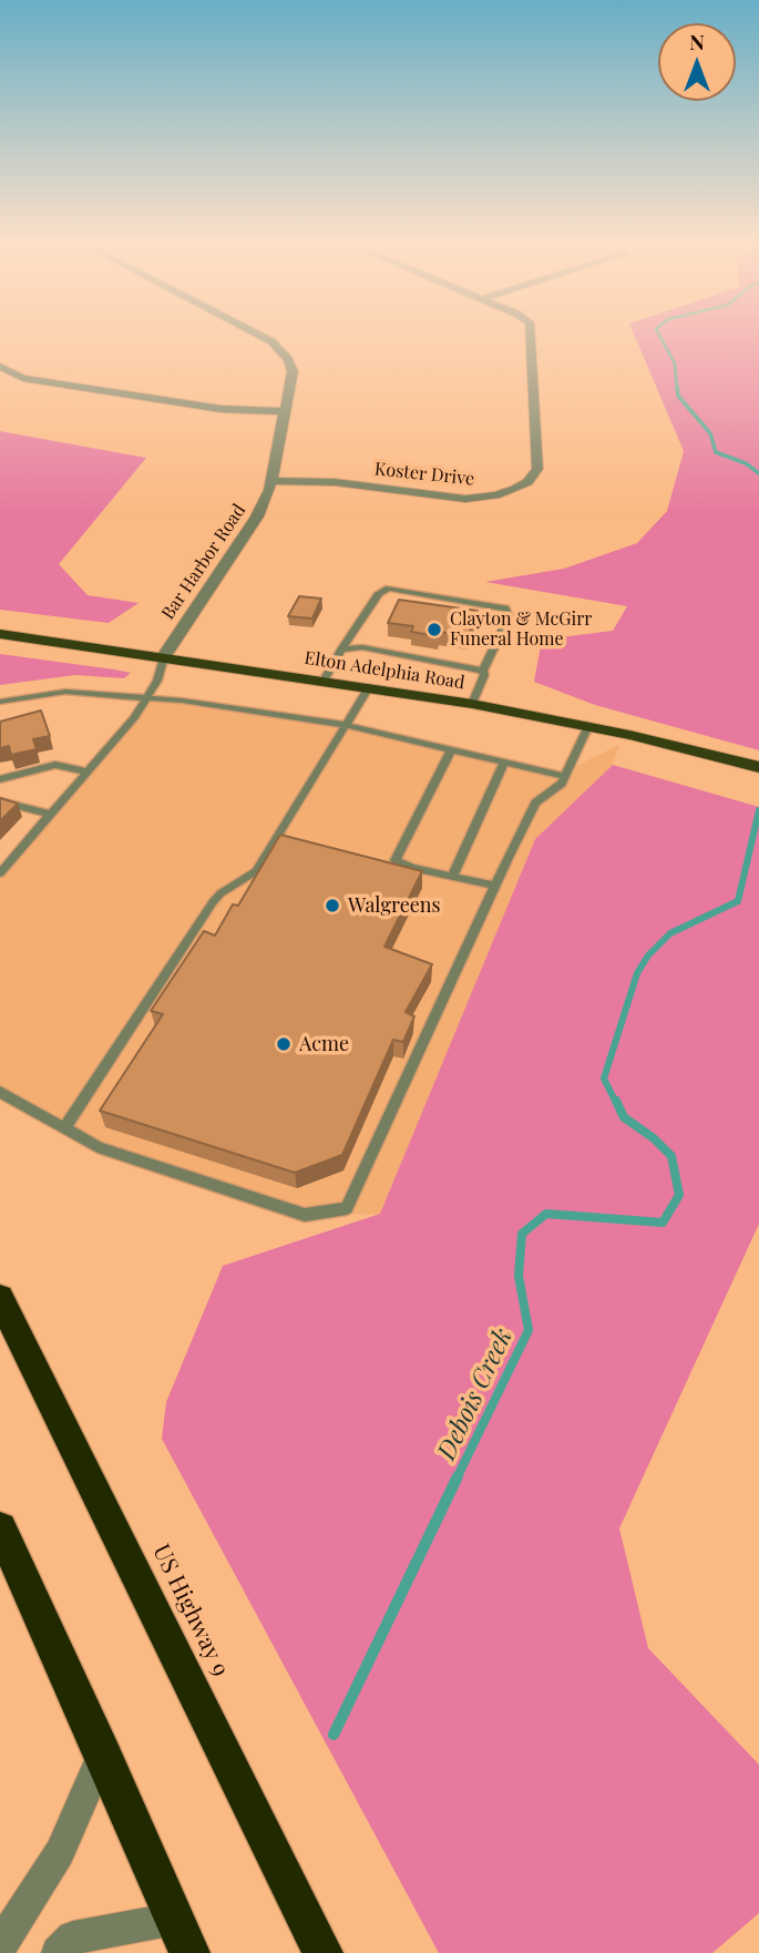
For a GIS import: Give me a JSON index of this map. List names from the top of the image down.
{
  "streets": {
    "highway": ["US Highway 9"],
    "main road": ["Elton Adelphia Road"],
    "street": ["Koster Drive", "Bar Harbor Road"]
  },
  "crossings": [
    ["Koster Drive", "Bar Harbor Road"],
    ["Bar Harbor Road", "Elton Adelphia Road"]
  ],
  "water": ["Debois Creek"],
  "places": ["Clayton & McGirr Funeral Home", "Walgreens", "Acme"],
  "north": "top"
}
